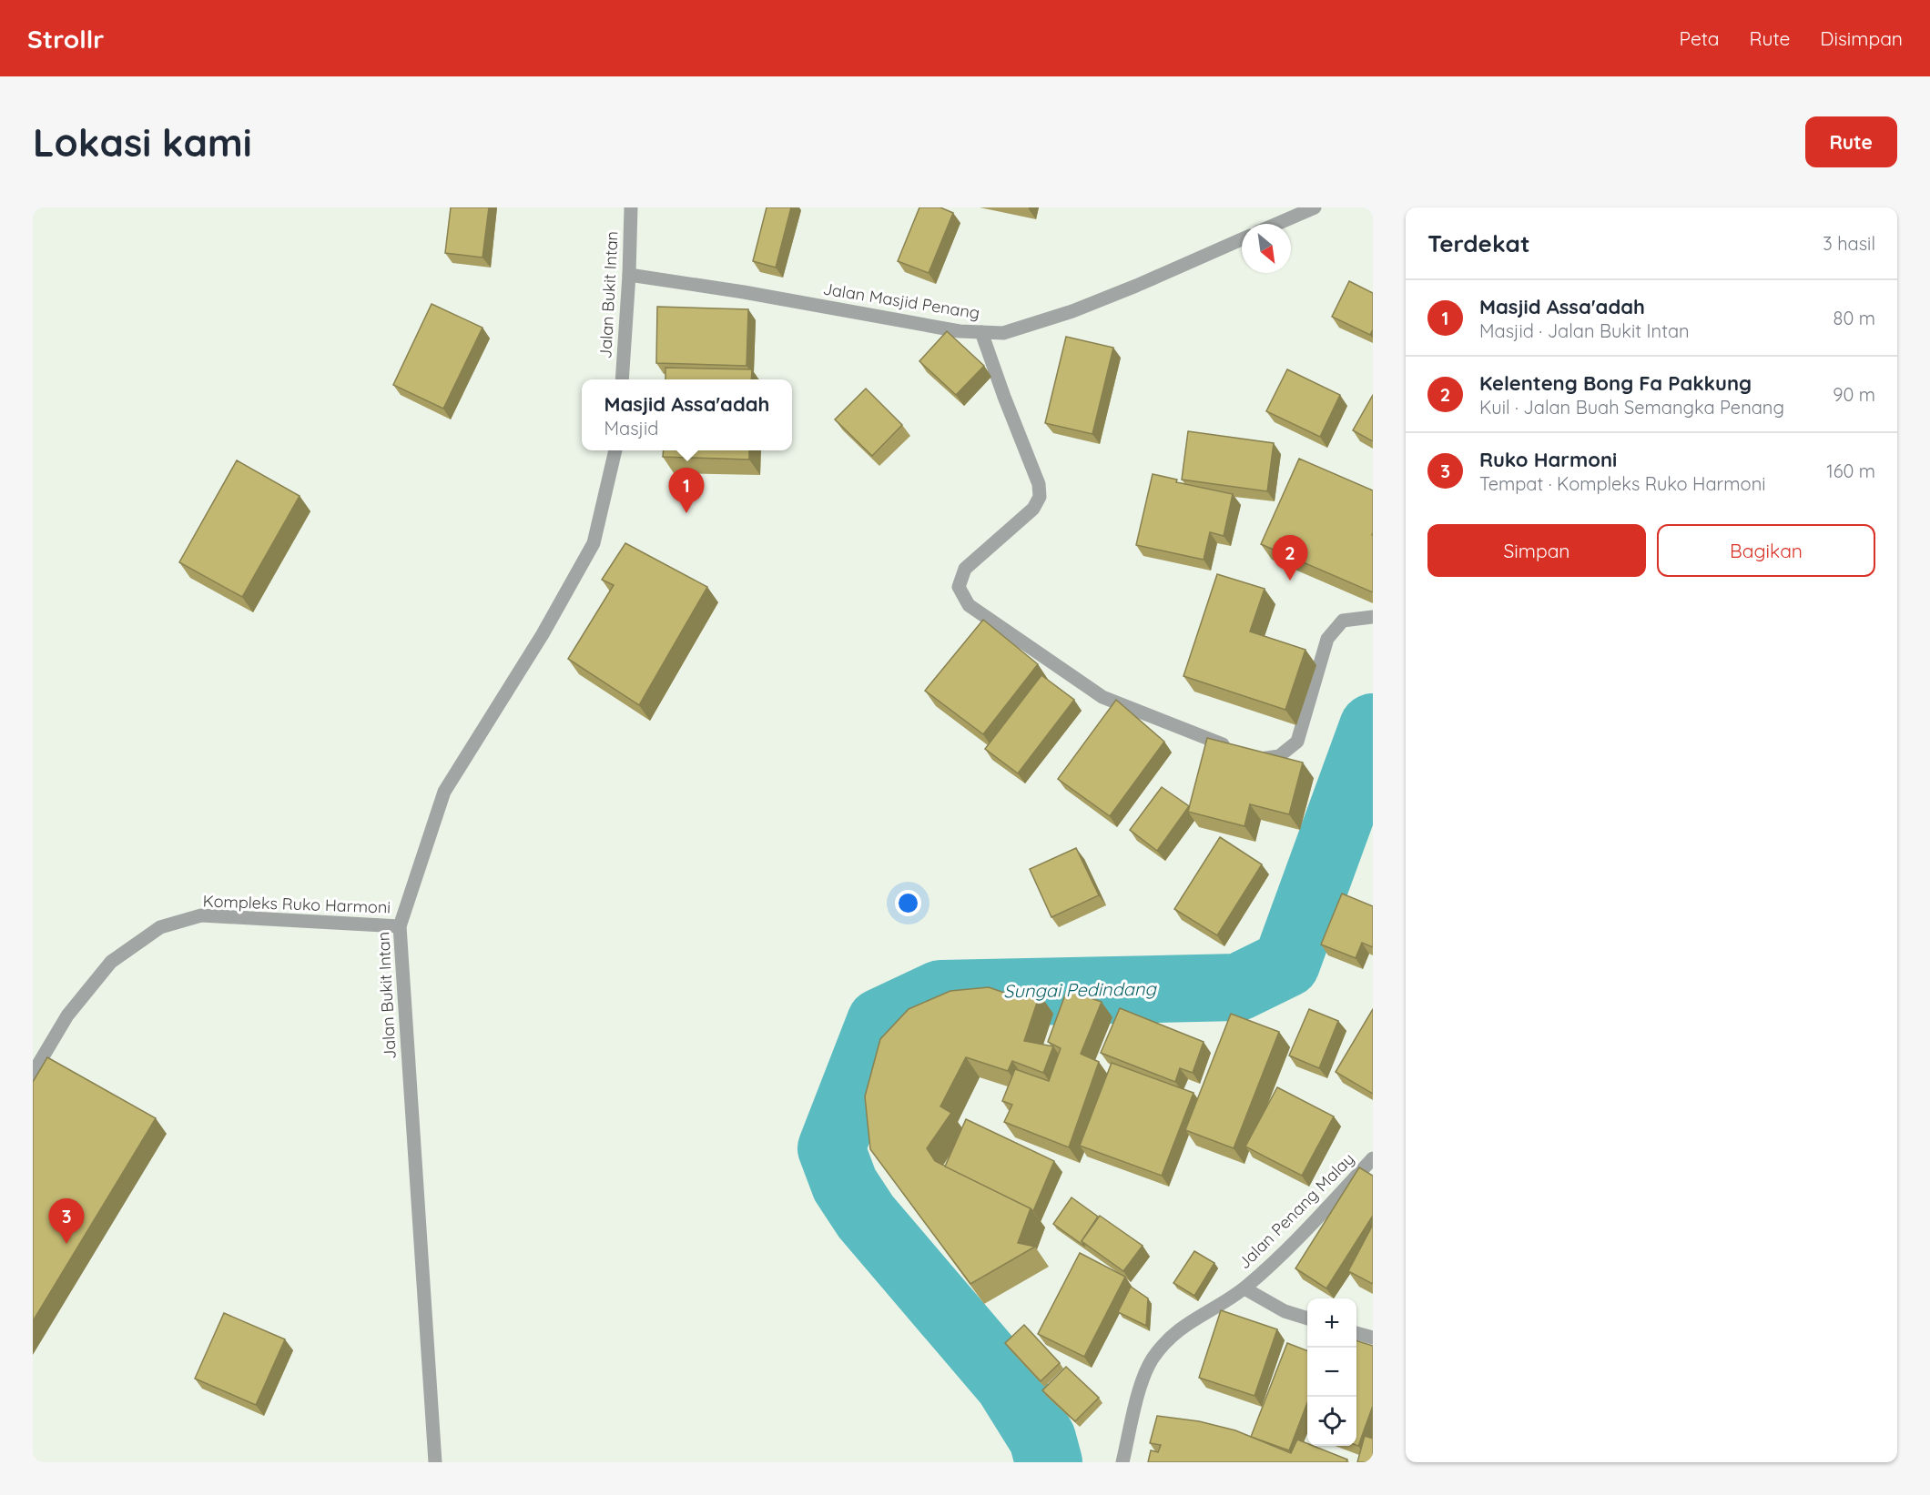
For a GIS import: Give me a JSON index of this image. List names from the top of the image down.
{
  "streets": {
    "street": [
      "Jalan Bukit Intan",
      "Jalan Masjid Penang",
      "Kompleks Ruko Harmoni",
      "Jalan Penang Malay"
    ]
  },
  "crossings": [
    ["Jalan Bukit Intan", "Jalan Masjid Penang"],
    ["Jalan Bukit Intan", "Kompleks Ruko Harmoni"]
  ],
  "water": ["Sungai Pedindang"],
  "north": "bottom right",
  "page": {
    "header": "Strollr",
    "nav": ["Peta", "Rute", "Disimpan"],
    "buttons": [
      "Rute",
      ["Simpan", "Bagikan"]
    ],
    "title": "Lokasi kami",
    "heading": ["Terdekat", "3 hasil"],
    "list": [
      {
        "mark": "1",
        "name": "Masjid Assa'adah",
        "note": "Masjid · Jalan Bukit Intan",
        "value": "80 m"
      },
      {
        "mark": "2",
        "name": "Kelenteng Bong Fa Pakkung",
        "note": "Kuil · Jalan Buah Semangka Penang",
        "value": "90 m"
      },
      {
        "mark": "3",
        "name": "Ruko Harmoni",
        "note": "Tempat · Kompleks Ruko Harmoni",
        "value": "160 m"
      }
    ],
    "popup": ["Masjid Assa'adah", "Masjid"],
    "pins": ["1", "2", "3"],
    "map_buttons": ["+", "−"]
  }
}
